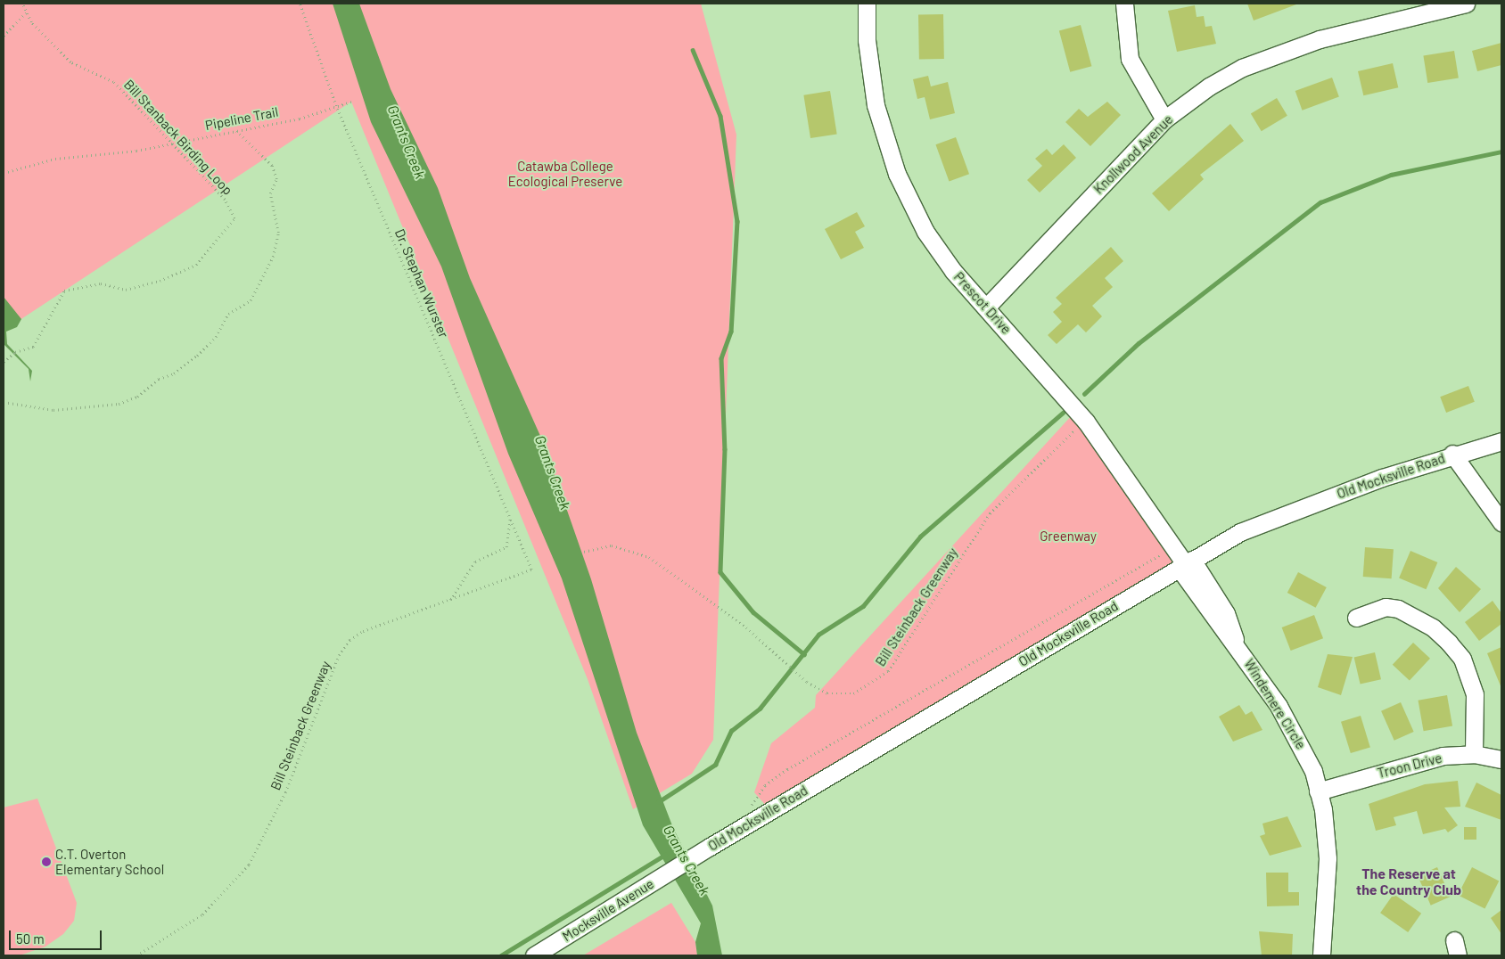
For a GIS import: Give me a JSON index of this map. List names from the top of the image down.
{
  "streets": {
    "street": [
      "Knollwood Avenue",
      "Prescot Drive",
      "Old Mocksville Road",
      "Windemere Circle",
      "Troon Drive",
      "Mocksville Avenue"
    ],
    "path": [
      "Pipeline Trail",
      "Bill Stanback Birding Loop",
      "Dr. Stephan Wurster",
      "Bill Steinback Greenway"
    ]
  },
  "crossings": [
    ["Pipeline Trail", "Bill Stanback Birding Loop"],
    ["Pipeline Trail", "Dr. Stephan Wurster"],
    ["Knollwood Avenue", "Prescot Drive"],
    ["Dr. Stephan Wurster", "Bill Steinback Greenway"],
    ["Prescot Drive", "Old Mocksville Road"],
    ["Prescot Drive", "Windemere Circle"],
    ["Old Mocksville Road", "Windemere Circle"],
    ["Old Mocksville Road", "Mocksville Avenue"],
    ["Windemere Circle", "Troon Drive"]
  ],
  "districts": ["The Reserve at the Country Club"],
  "water": ["Grants Creek"],
  "parks": ["Catawba College Ecological Preserve", "Greenway"],
  "places": ["C.T. Overton Elementary School"],
  "scale_bar": "50 m"
}
